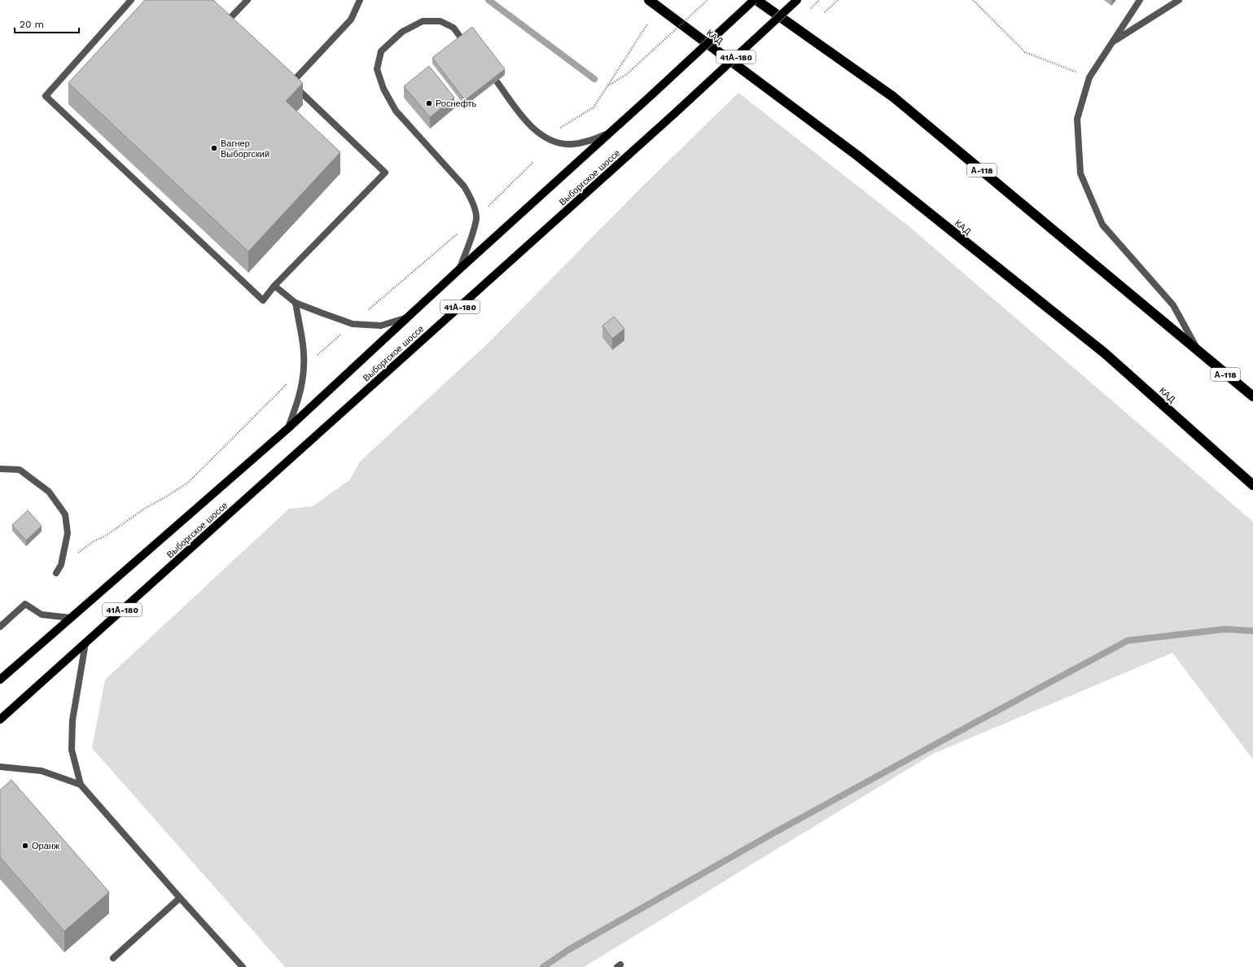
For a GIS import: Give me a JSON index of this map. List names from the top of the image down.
{
  "streets": {
    "highway": ["КАД", "А-118"],
    "main road": ["41А-180", "Выборгское шоссе"]
  },
  "places": ["Роснефть", "Вагнер Выборгский", "Оранж"],
  "scale_bar": "20 m"
}
